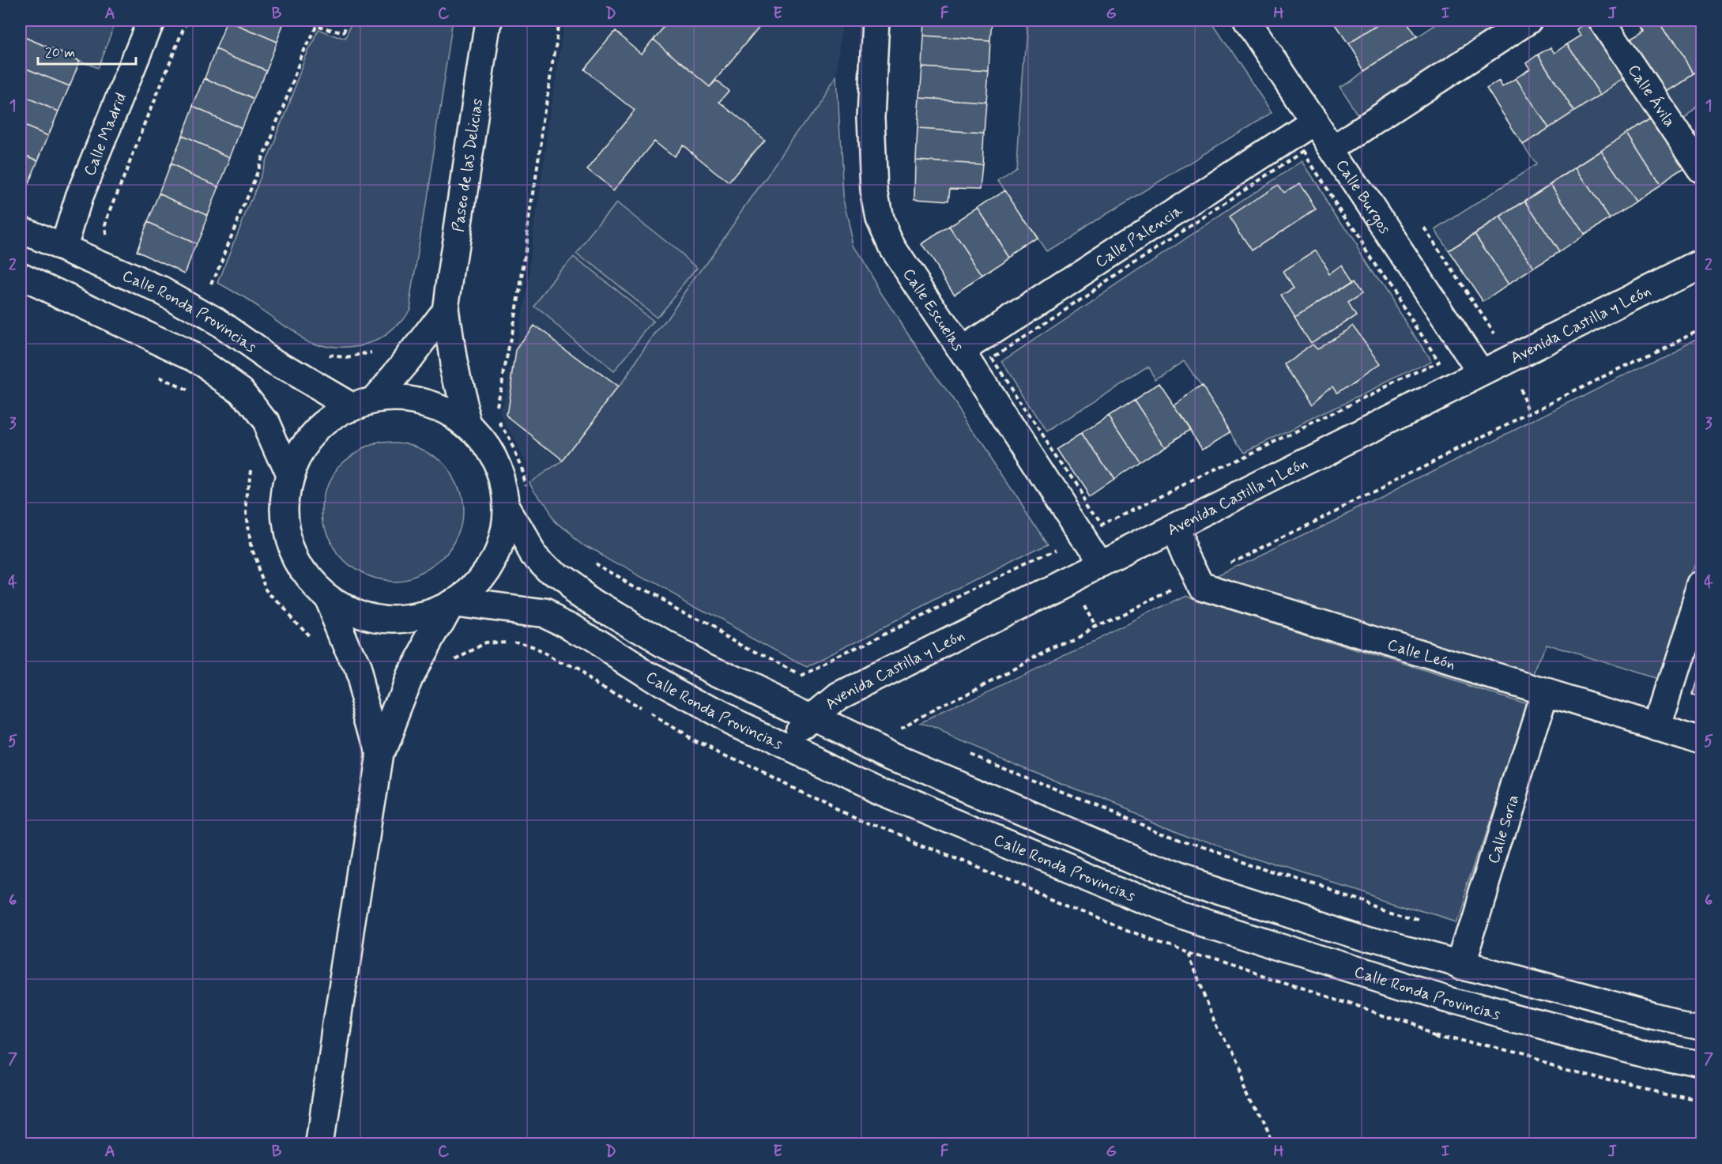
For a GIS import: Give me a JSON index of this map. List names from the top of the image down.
{
  "streets": {
    "street": [
      "Calle Ávila",
      "Calle Madrid",
      "Paseo de las Delicias",
      "Calle Burgos",
      "Calle Palencia",
      "Calle Escuelas",
      "Calle Ronda Provincias",
      "Avenida Castilla y León",
      "Calle León",
      "Calle Soria"
    ]
  },
  "crossings": [
    ["Calle Madrid", "Calle Ronda Provincias"],
    ["Paseo de las Delicias", "Calle Ronda Provincias"],
    ["Calle Burgos", "Calle Palencia"],
    ["Calle Burgos", "Avenida Castilla y León"],
    ["Calle Palencia", "Calle Escuelas"],
    ["Calle Escuelas", "Avenida Castilla y León"],
    ["Calle Ronda Provincias", "Avenida Castilla y León"],
    ["Calle León", "Calle Soria"]
  ],
  "scale_bar": "20 m",
  "grid": {
    "columns": [
      "A",
      "B",
      "C",
      "D",
      "E",
      "F",
      "G",
      "H",
      "I",
      "J"
    ],
    "rows": [
      "1",
      "2",
      "3",
      "4",
      "5",
      "6",
      "7"
    ]
  }
}
